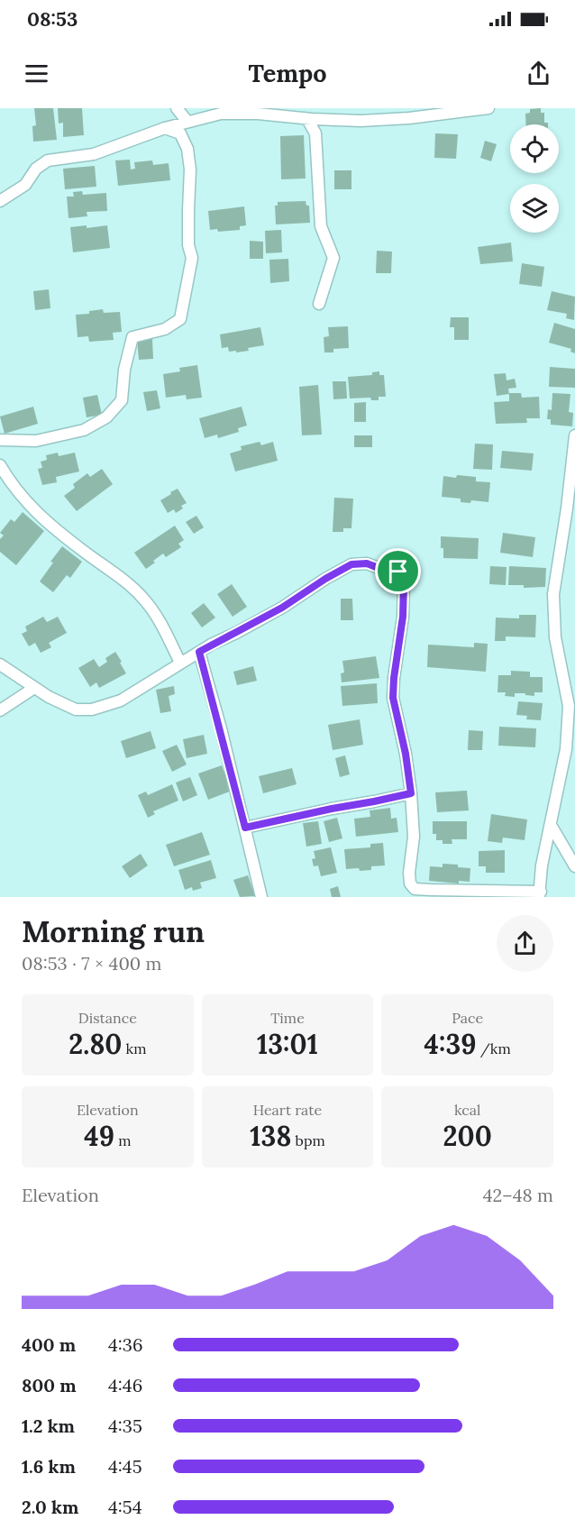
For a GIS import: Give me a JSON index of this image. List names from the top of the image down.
{
  "page": {
    "status": "08:53",
    "header": "Tempo",
    "heading": ["Morning run", "08:53 · 7 × 400 m"],
    "stats": [
      ["Distance", "2.80 km"],
      ["Time", "13:01"],
      ["Pace", "4:39 /km"],
      ["Elevation", "49 m"],
      ["Heart rate", "138 bpm"],
      ["kcal", "200"]
    ],
    "chart": ["Elevation", "42–48 m"],
    "list": [
      {
        "name": "400 m",
        "note": "4:36"
      },
      {
        "name": "800 m",
        "note": "4:46"
      },
      {
        "name": "1.2 km",
        "note": "4:35"
      },
      {
        "name": "1.6 km",
        "note": "4:45"
      },
      {
        "name": "2.0 km",
        "note": "4:54"
      }
    ]
  }
}
